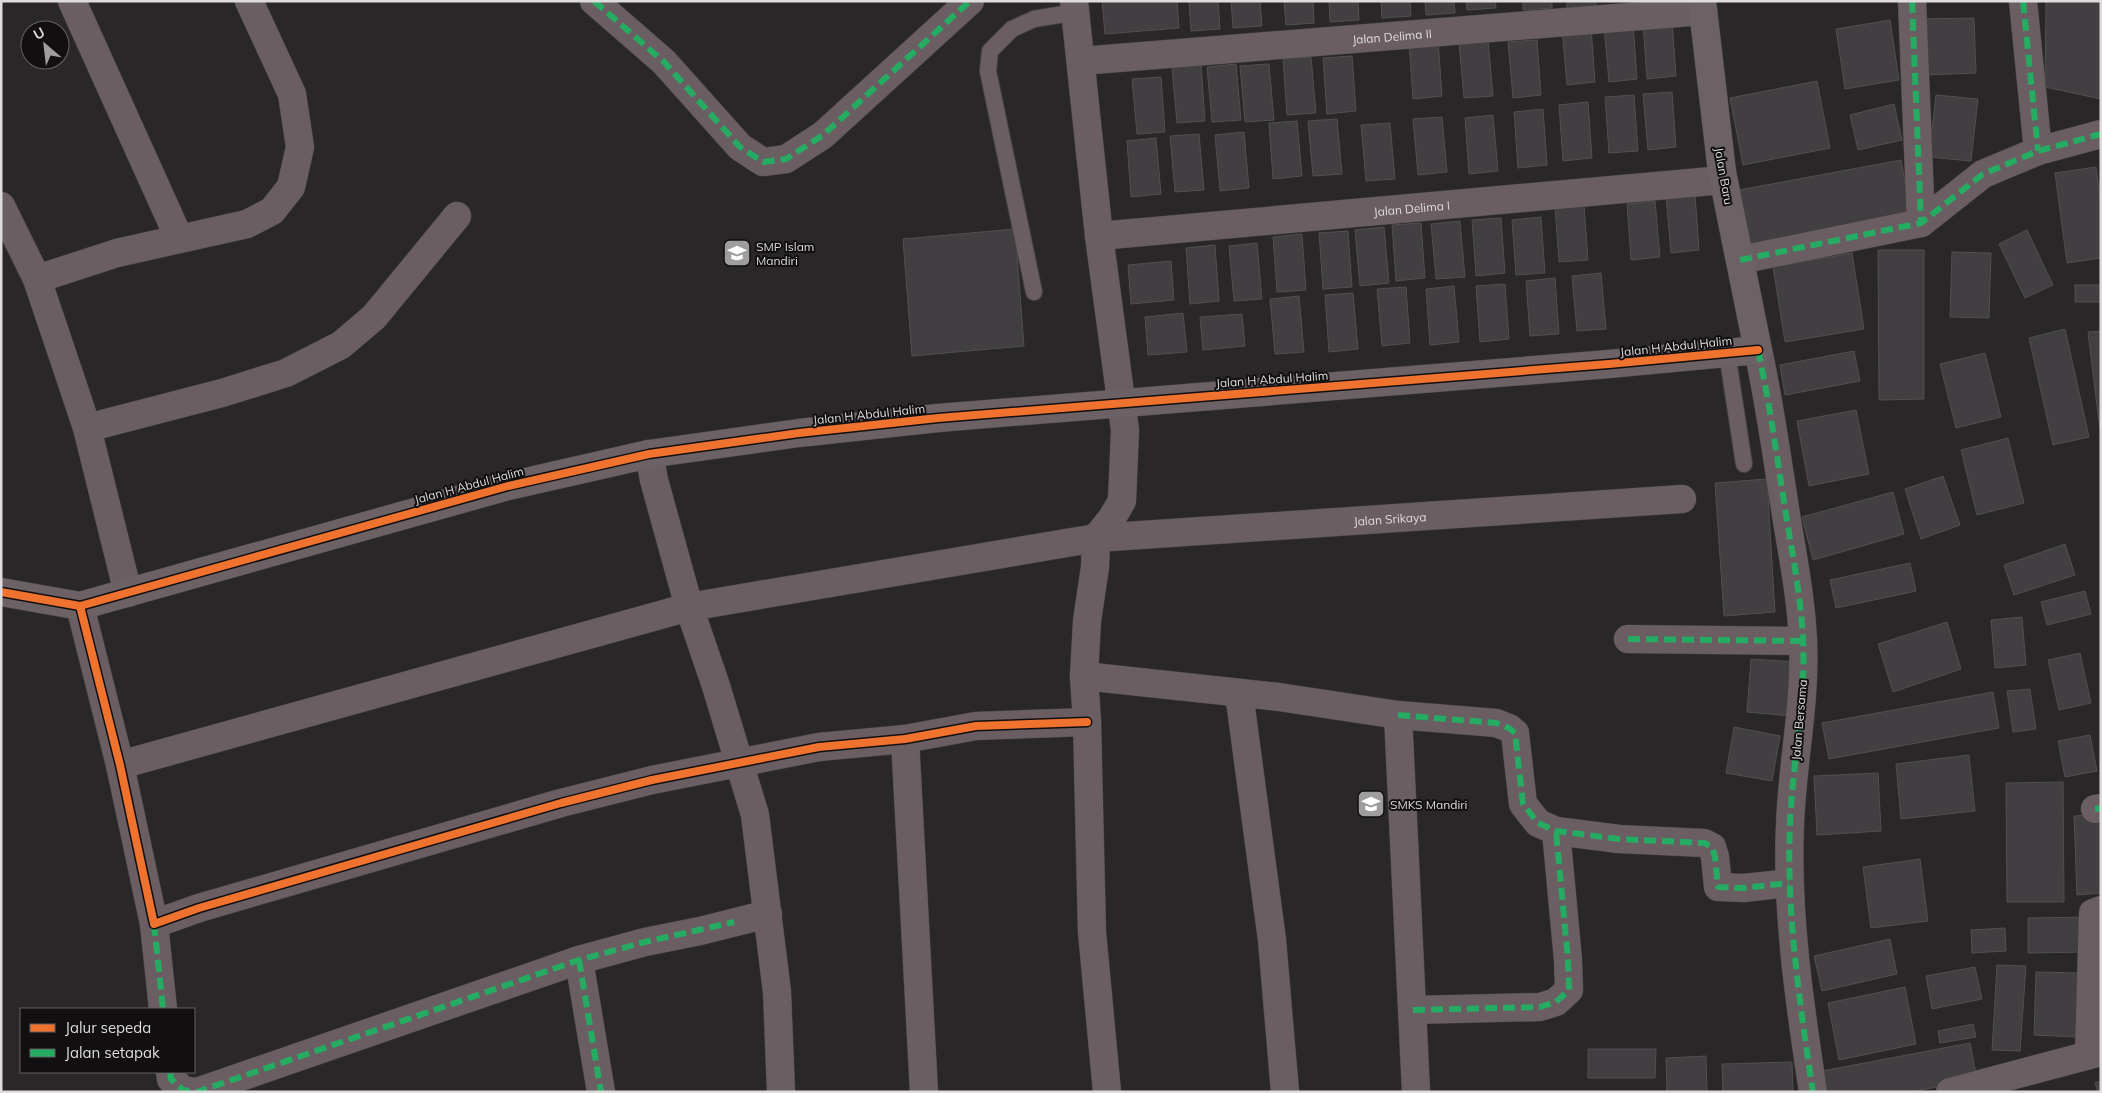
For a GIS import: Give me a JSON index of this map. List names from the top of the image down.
{
  "streets": {
    "street": [
      "Jalan Delima II",
      "Jalan Baru",
      "Jalan Delima I",
      "Jalan H Abdul Halim",
      "Jalan Srikaya",
      "Jalan Bersama"
    ]
  },
  "crossings": [
    ["Jalan Delima II", "Jalan Baru"],
    ["Jalan Baru", "Jalan Delima I"],
    ["Jalan Baru", "Jalan H Abdul Halim"],
    ["Jalan Baru", "Jalan Bersama"],
    ["Jalan H Abdul Halim", "Jalan Bersama"]
  ],
  "places": {
    "school or university": ["SMP Islam Mandiri", "SMKS Mandiri"]
  },
  "legend": ["Jalur sepeda", "Jalan setapak"],
  "north": "top left"
}
